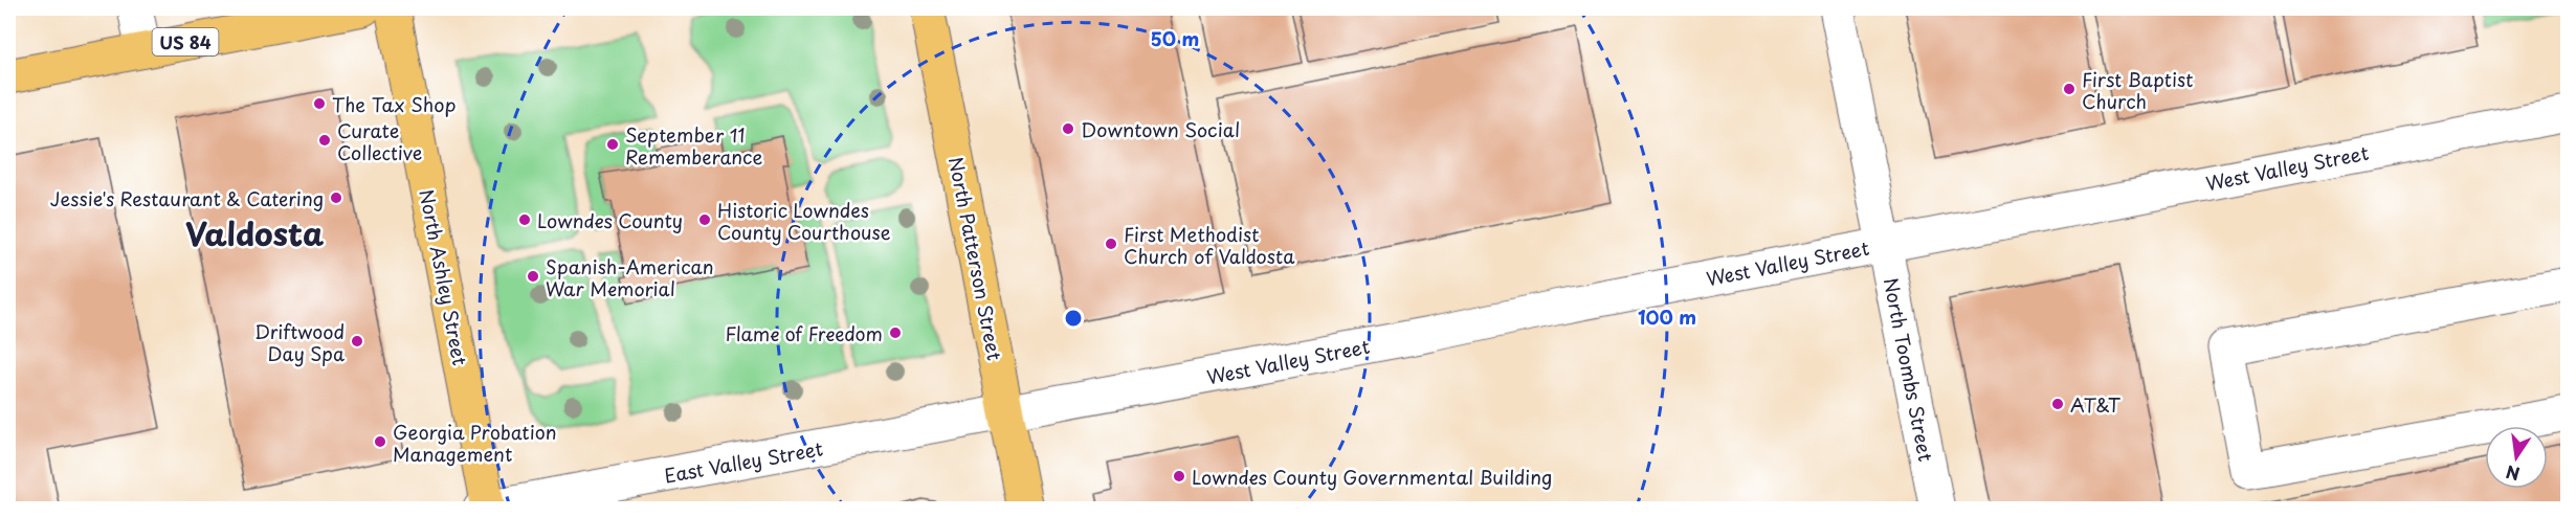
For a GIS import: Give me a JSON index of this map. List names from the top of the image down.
{
  "streets": {
    "main road": ["US 84", "North Patterson Street", "North Ashley Street"],
    "street": ["West Valley Street", "North Toombs Street", "East Valley Street"]
  },
  "crossings": [
    ["West Valley Street", "North Patterson Street"],
    ["West Valley Street", "North Toombs Street"],
    ["West Valley Street", "East Valley Street"],
    ["North Patterson Street", "East Valley Street"],
    ["North Ashley Street", "East Valley Street"]
  ],
  "districts": ["Valdosta"],
  "places": [
    "First Baptist Church",
    "The Tax Shop",
    "Downtown Social",
    "Curate Collective",
    "September 11 Rememberance",
    "Jessie's Restaurant & Catering",
    "Lowndes County",
    "Historic Lowndes County Courthouse",
    "First Methodist Church of Valdosta",
    "Spanish-American War Memorial",
    "Flame of Freedom",
    "Driftwood Day Spa",
    "AT&T",
    "Georgia Probation Management",
    "Lowndes County Governmental Building"
  ],
  "north": "bottom",
  "rings": ["50 m", "100 m"]
}
